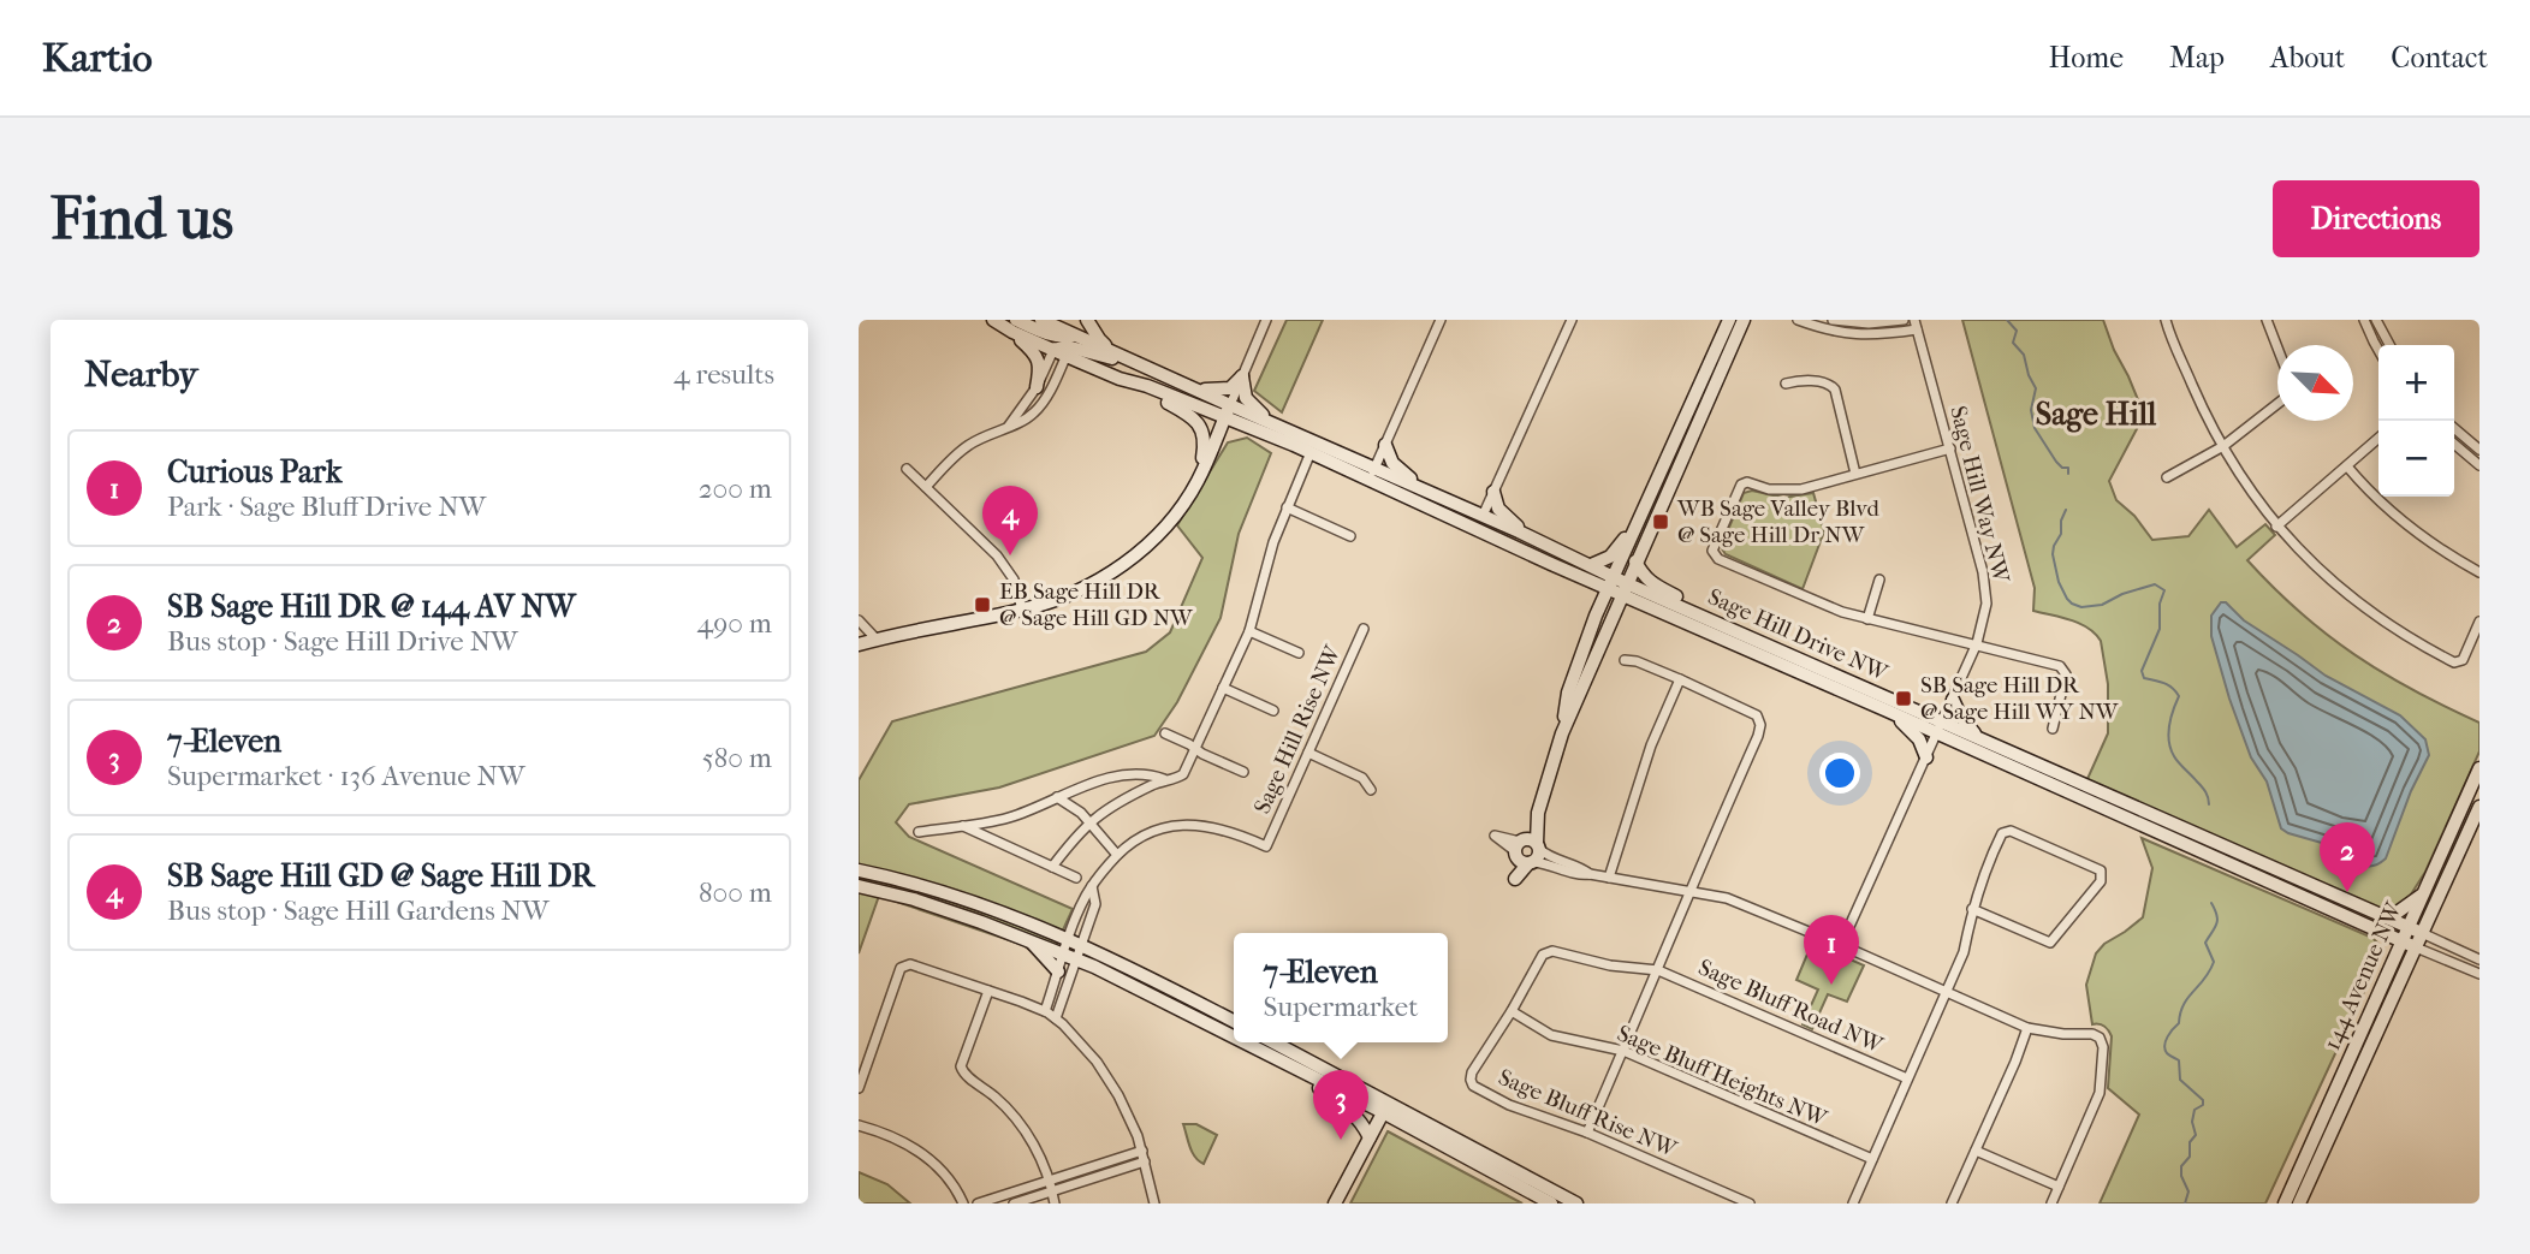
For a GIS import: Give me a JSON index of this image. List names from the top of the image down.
{
  "streets": {
    "street": [
      "Sage Hill Way NW",
      "Sage Hill Drive NW",
      "Sage Hill Rise NW",
      "144 Avenue NW",
      "Sage Bluff Road NW",
      "Sage Bluff Heights NW",
      "Sage Bluff Rise NW"
    ]
  },
  "crossings": [
    ["Sage Hill Way NW", "Sage Hill Drive NW"],
    ["Sage Hill Drive NW", "144 Avenue NW"],
    ["Sage Bluff Road NW", "Sage Bluff Rise NW"],
    ["Sage Bluff Heights NW", "Sage Bluff Rise NW"]
  ],
  "districts": ["Sage Hill"],
  "places": {
    "transit": ["WB Sage Valley Blvd @ Sage Hill Dr NW", "EB Sage Hill DR @ Sage Hill GD NW", "SB Sage Hill DR @ Sage Hill WY NW"]
  },
  "north": "bottom right",
  "page": {
    "header": "Kartio",
    "nav": [
      "Home",
      "Map",
      "About",
      "Contact"
    ],
    "buttons": "Directions",
    "title": "Find us",
    "heading": ["Nearby", "4 results"],
    "map_buttons": ["+", "−"],
    "list": [
      {
        "mark": "1",
        "name": "Curious Park",
        "note": "Park · Sage Bluff Drive NW",
        "value": "200 m"
      },
      {
        "mark": "2",
        "name": "SB Sage Hill DR @ 144 AV NW",
        "note": "Bus stop · Sage Hill Drive NW",
        "value": "490 m"
      },
      {
        "mark": "3",
        "name": "7-Eleven",
        "note": "Supermarket · 136 Avenue NW",
        "value": "580 m"
      },
      {
        "mark": "4",
        "name": "SB Sage Hill GD @ Sage Hill DR",
        "note": "Bus stop · Sage Hill Gardens NW",
        "value": "800 m"
      }
    ],
    "pins": [
      "4",
      "2",
      "1",
      "3"
    ],
    "popup": ["7-Eleven", "Supermarket"]
  }
}
